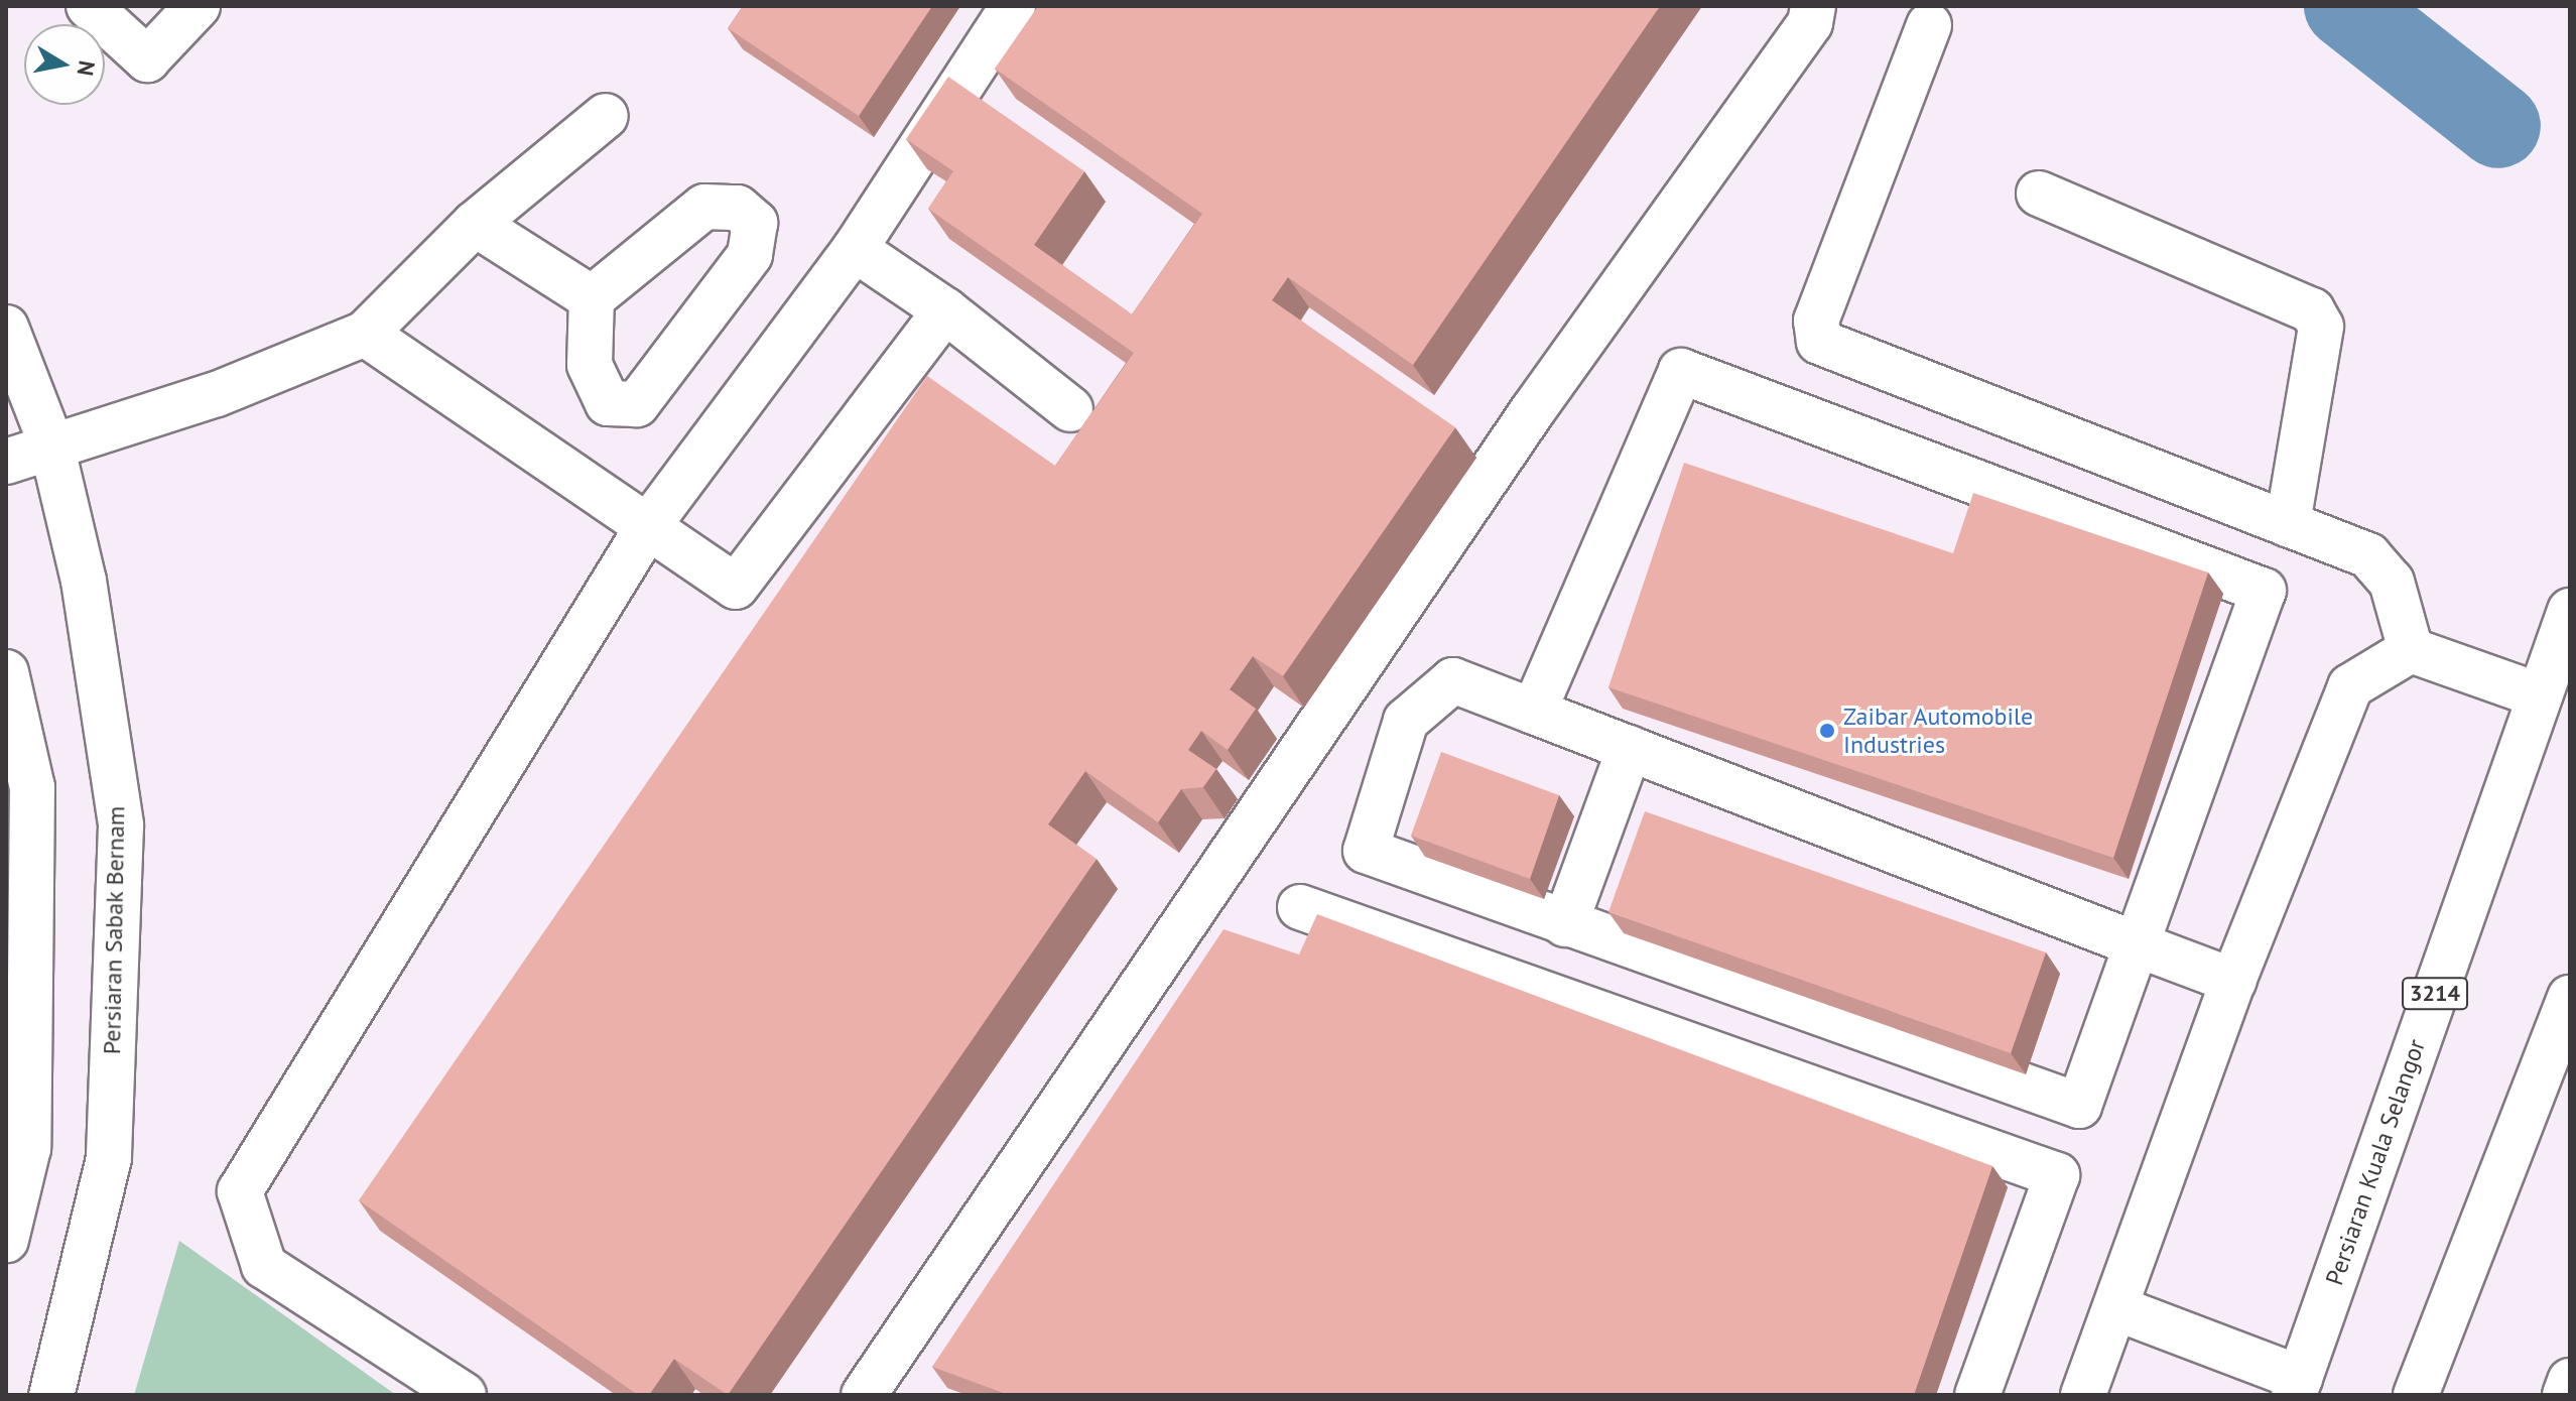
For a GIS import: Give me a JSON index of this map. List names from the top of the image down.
{
  "streets": {
    "street": ["Persiaran Sabak Bernam", "3214", "Persiaran Kuala Selangor"]
  },
  "places": ["Zaibar Automobile Industries"],
  "north": "right"
}
